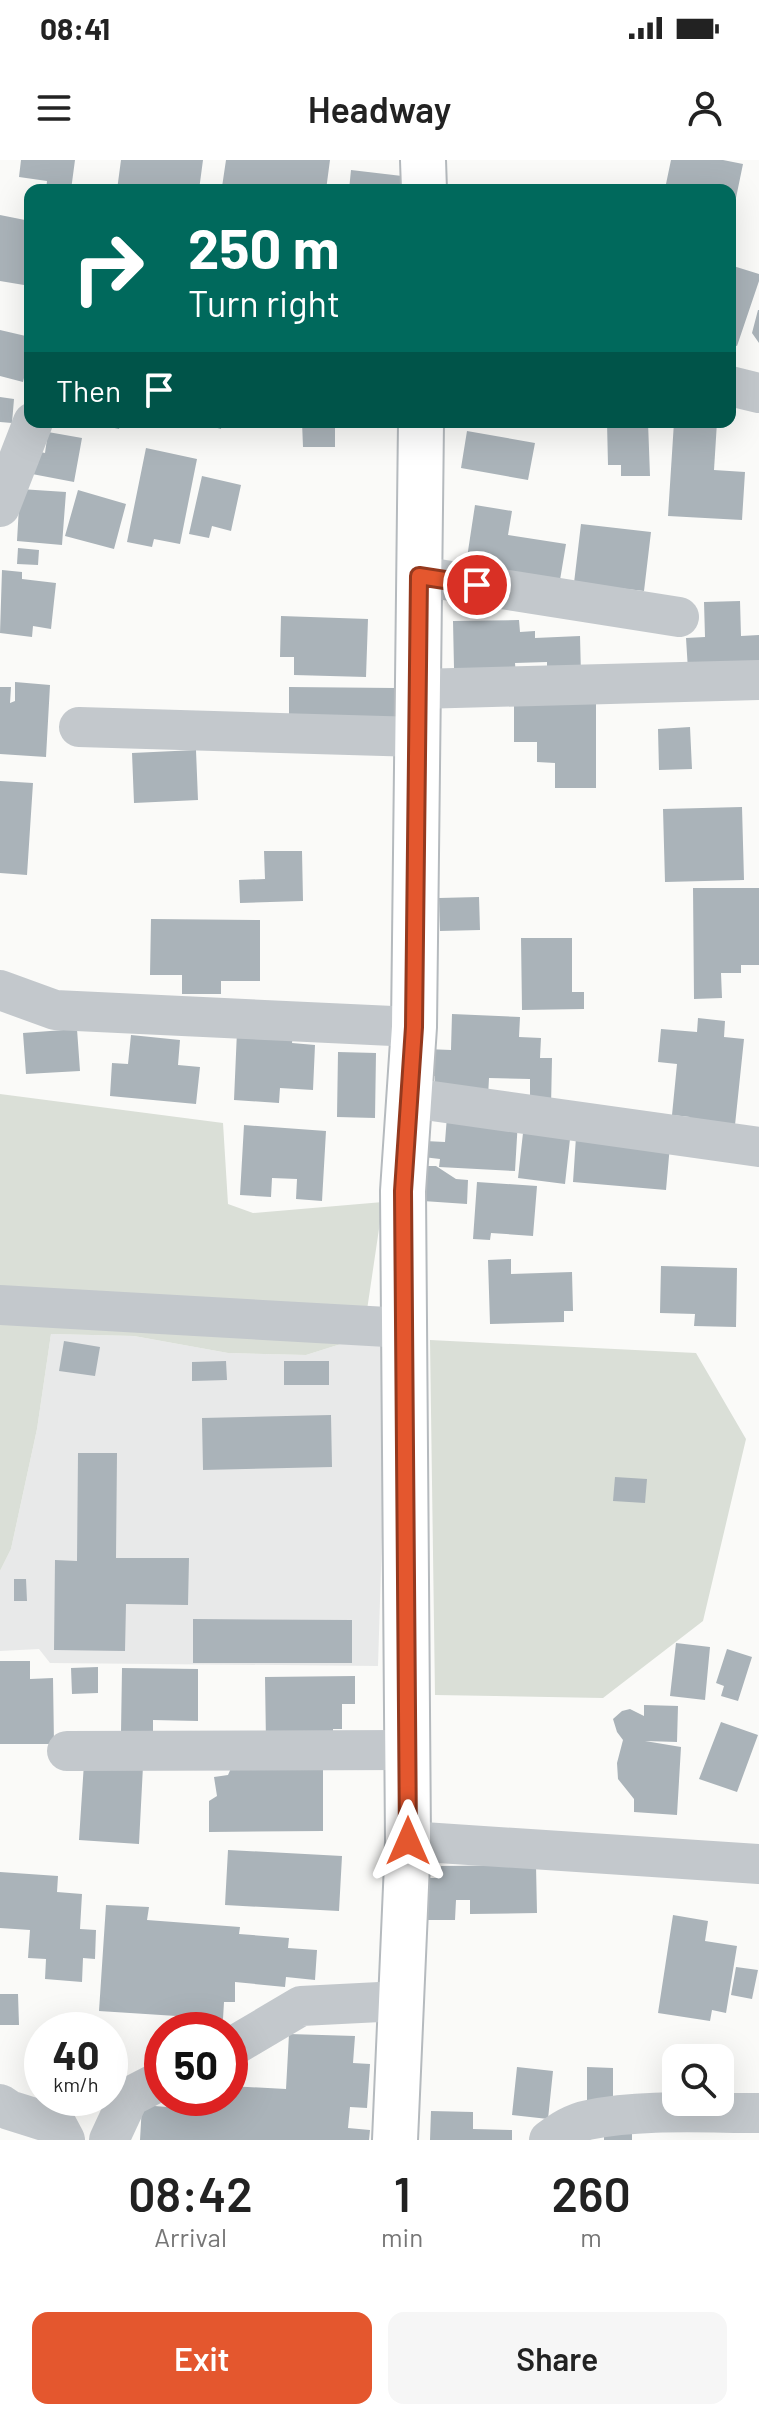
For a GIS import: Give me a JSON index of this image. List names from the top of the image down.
{
  "page": {
    "status": "08:41",
    "header": "Headway",
    "turn": ["250 m", "Turn right"],
    "then": "Then",
    "speed": "40 km/h",
    "limit": "50",
    "eta": [
      "08:42",
      "Arrival",
      "1",
      "min",
      "260",
      "m"
    ],
    "buttons": ["Exit", "Share"]
  }
}
